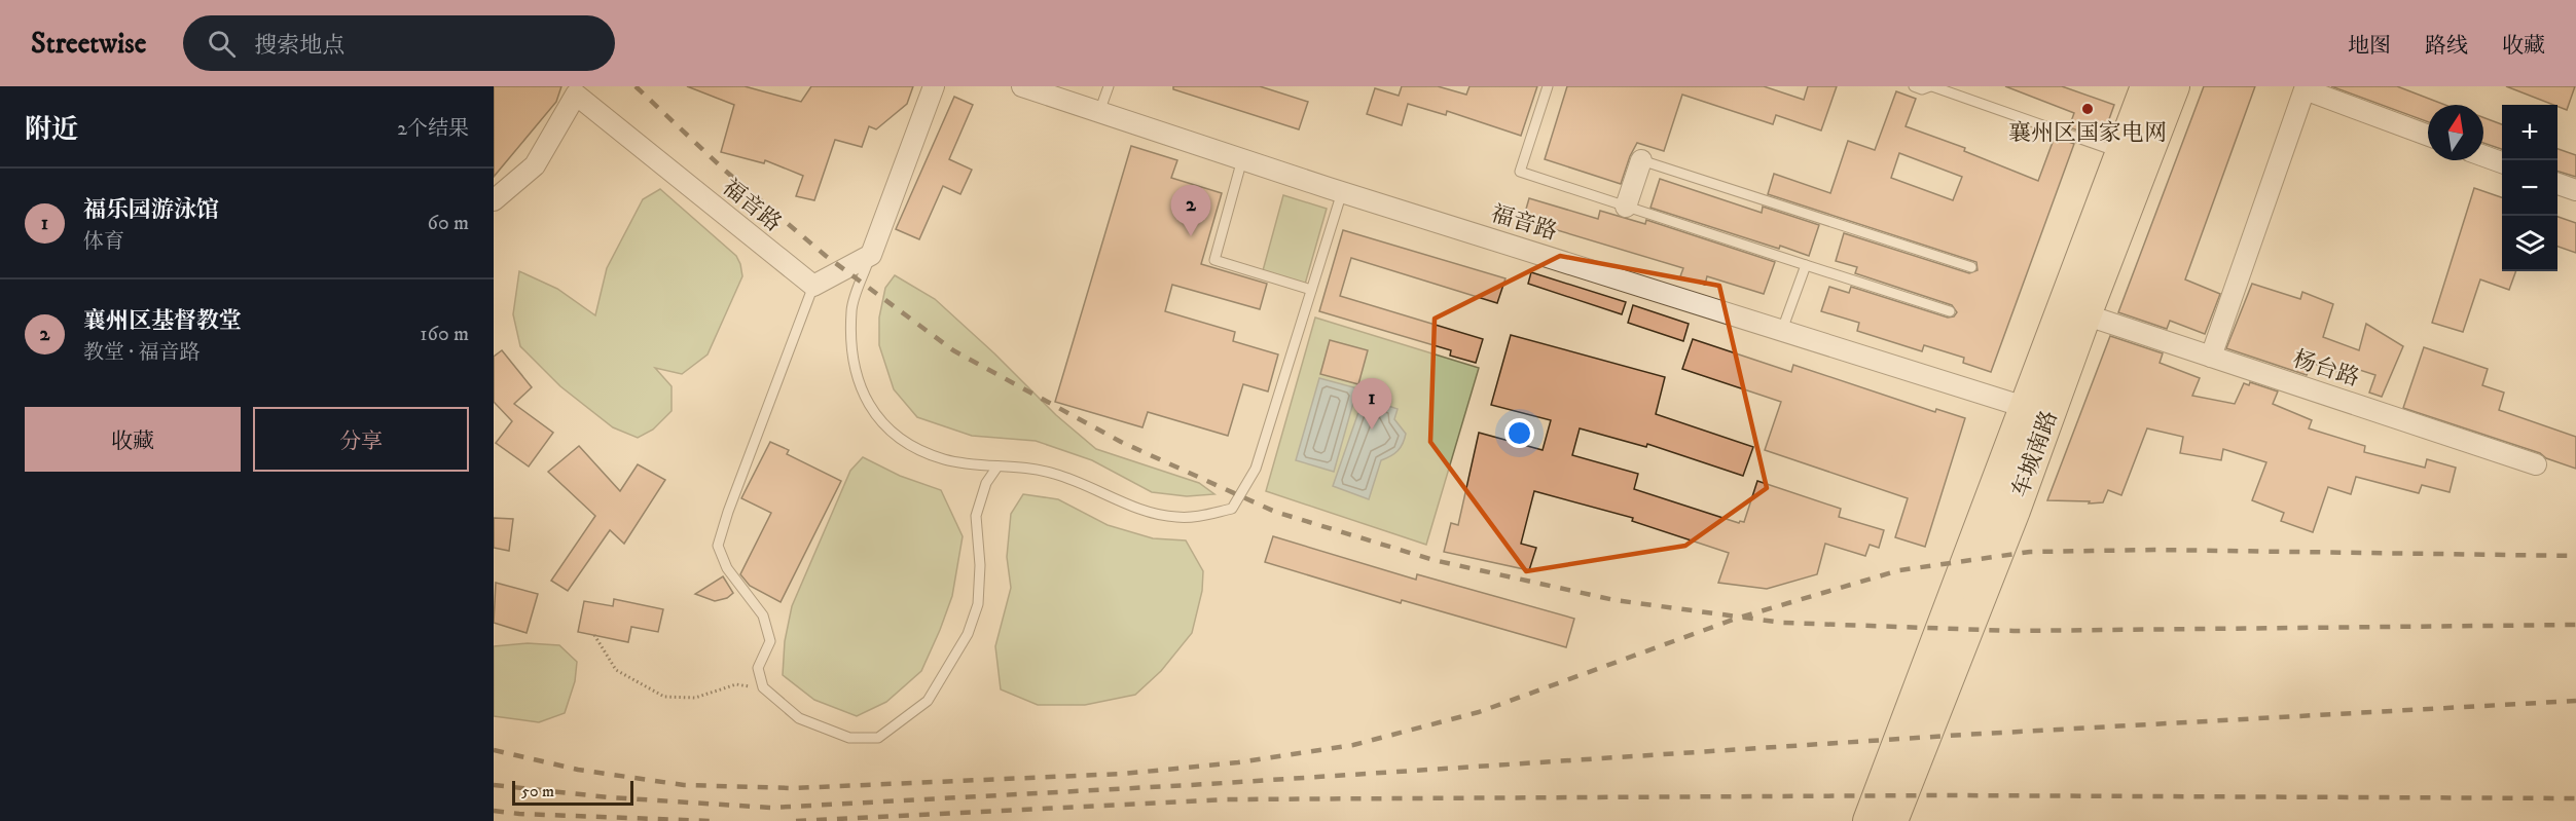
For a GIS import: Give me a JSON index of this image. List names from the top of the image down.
{
  "streets": {
    "main road": ["车城南路"],
    "street": ["福音路", "杨台路"]
  },
  "places": ["襄州区国家电网"],
  "scale_bar": "50 m",
  "north": "top",
  "page": {
    "header": "Streetwise",
    "search": "搜索地点",
    "nav": ["地图", "路线", "收藏"],
    "heading": ["附近", "2个结果"],
    "map_buttons": ["+", "−"],
    "list": [
      {
        "mark": "1",
        "name": "福乐园游泳馆",
        "note": "体育",
        "value": "60 m"
      },
      {
        "mark": "2",
        "name": "襄州区基督教堂",
        "note": "教堂 · 福音路",
        "value": "160 m"
      }
    ],
    "pins": ["2", "1"],
    "buttons": ["收藏", "分享"],
    "scale": "50 m"
  }
}
